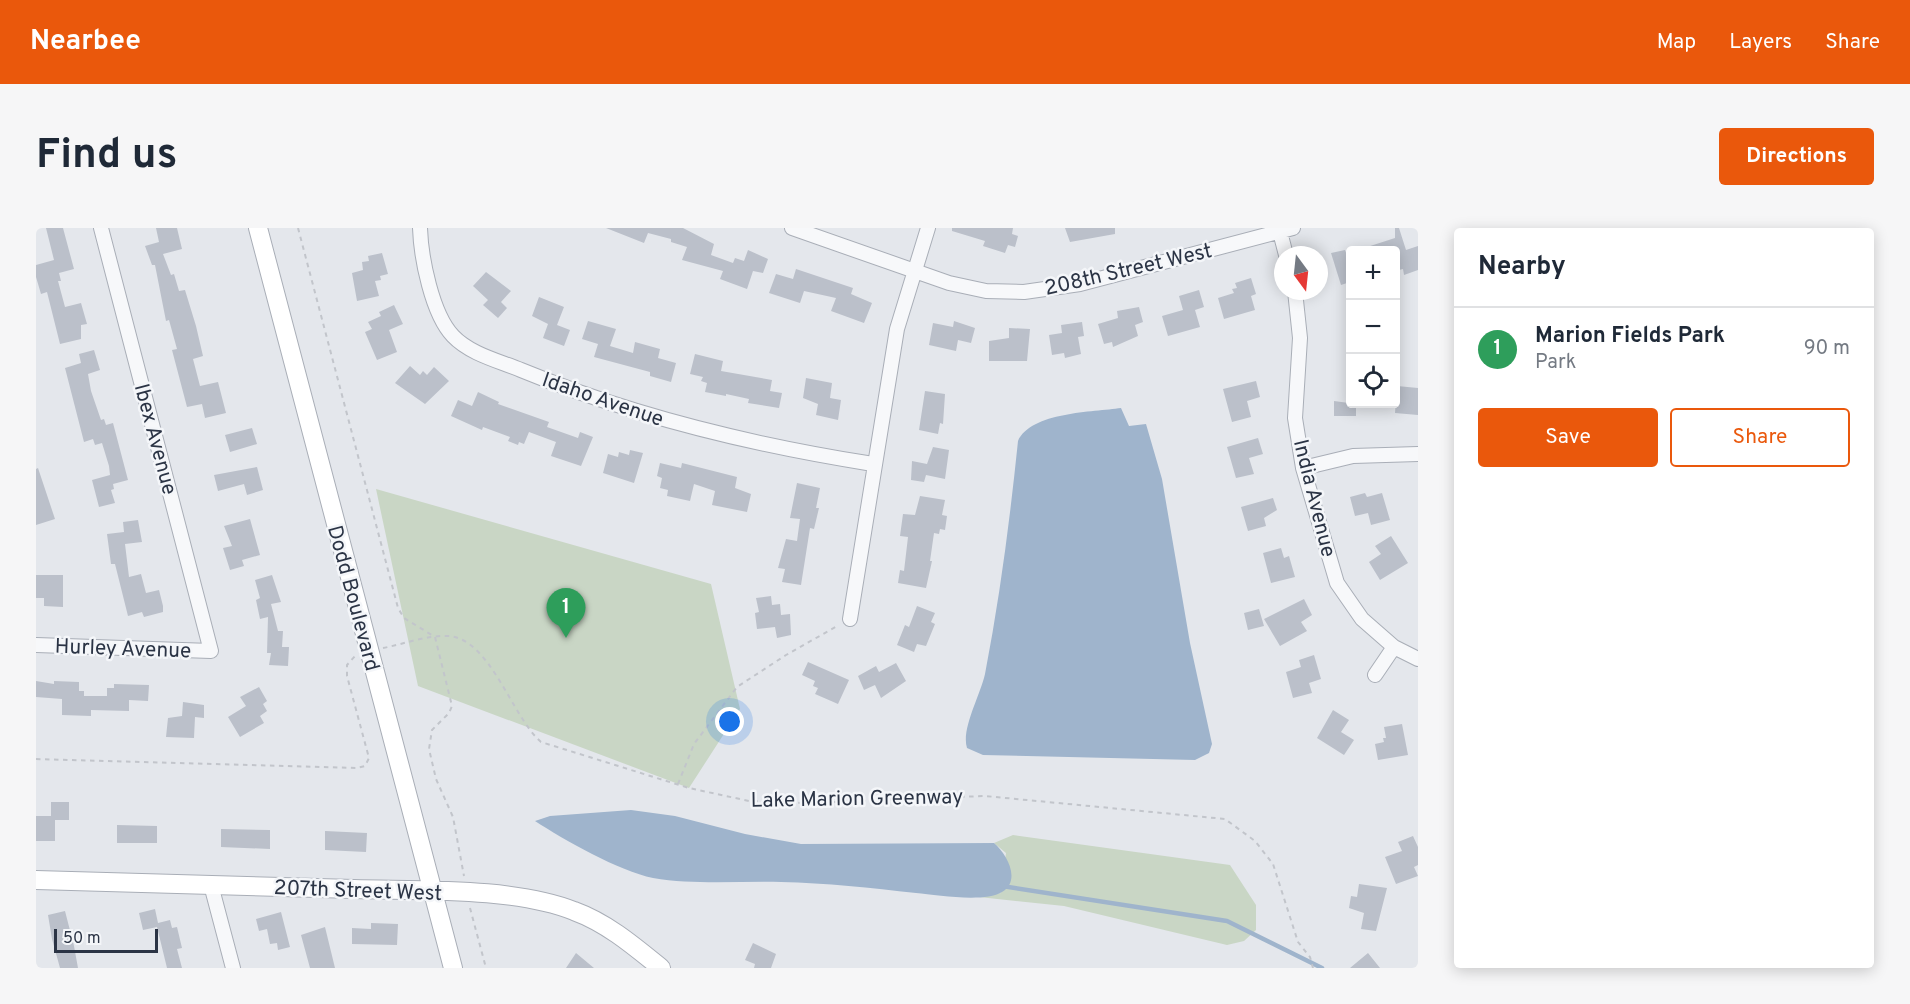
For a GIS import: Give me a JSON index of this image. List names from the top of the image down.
{
  "streets": {
    "main road": ["Dodd Boulevard", "207th Street West"],
    "street": [
      "208th Street West",
      "Idaho Avenue",
      "Ibex Avenue",
      "India Avenue",
      "Hurley Avenue"
    ],
    "path": ["Lake Marion Greenway"]
  },
  "crossings": [
    ["Ibex Avenue", "Hurley Avenue"],
    ["Dodd Boulevard", "Lake Marion Greenway"],
    ["Dodd Boulevard", "207th Street West"]
  ],
  "scale_bar": "50 m",
  "north": "bottom",
  "page": {
    "header": "Nearbee",
    "nav": ["Map", "Layers", "Share"],
    "buttons": [
      "Directions",
      ["Save", "Share"]
    ],
    "title": "Find us",
    "heading": "Nearby",
    "map_buttons": ["+", "−"],
    "list": [
      {
        "mark": "1",
        "name": "Marion Fields Park",
        "note": "Park",
        "value": "90 m"
      }
    ],
    "pins": "1",
    "scale": "50 m"
  }
}
